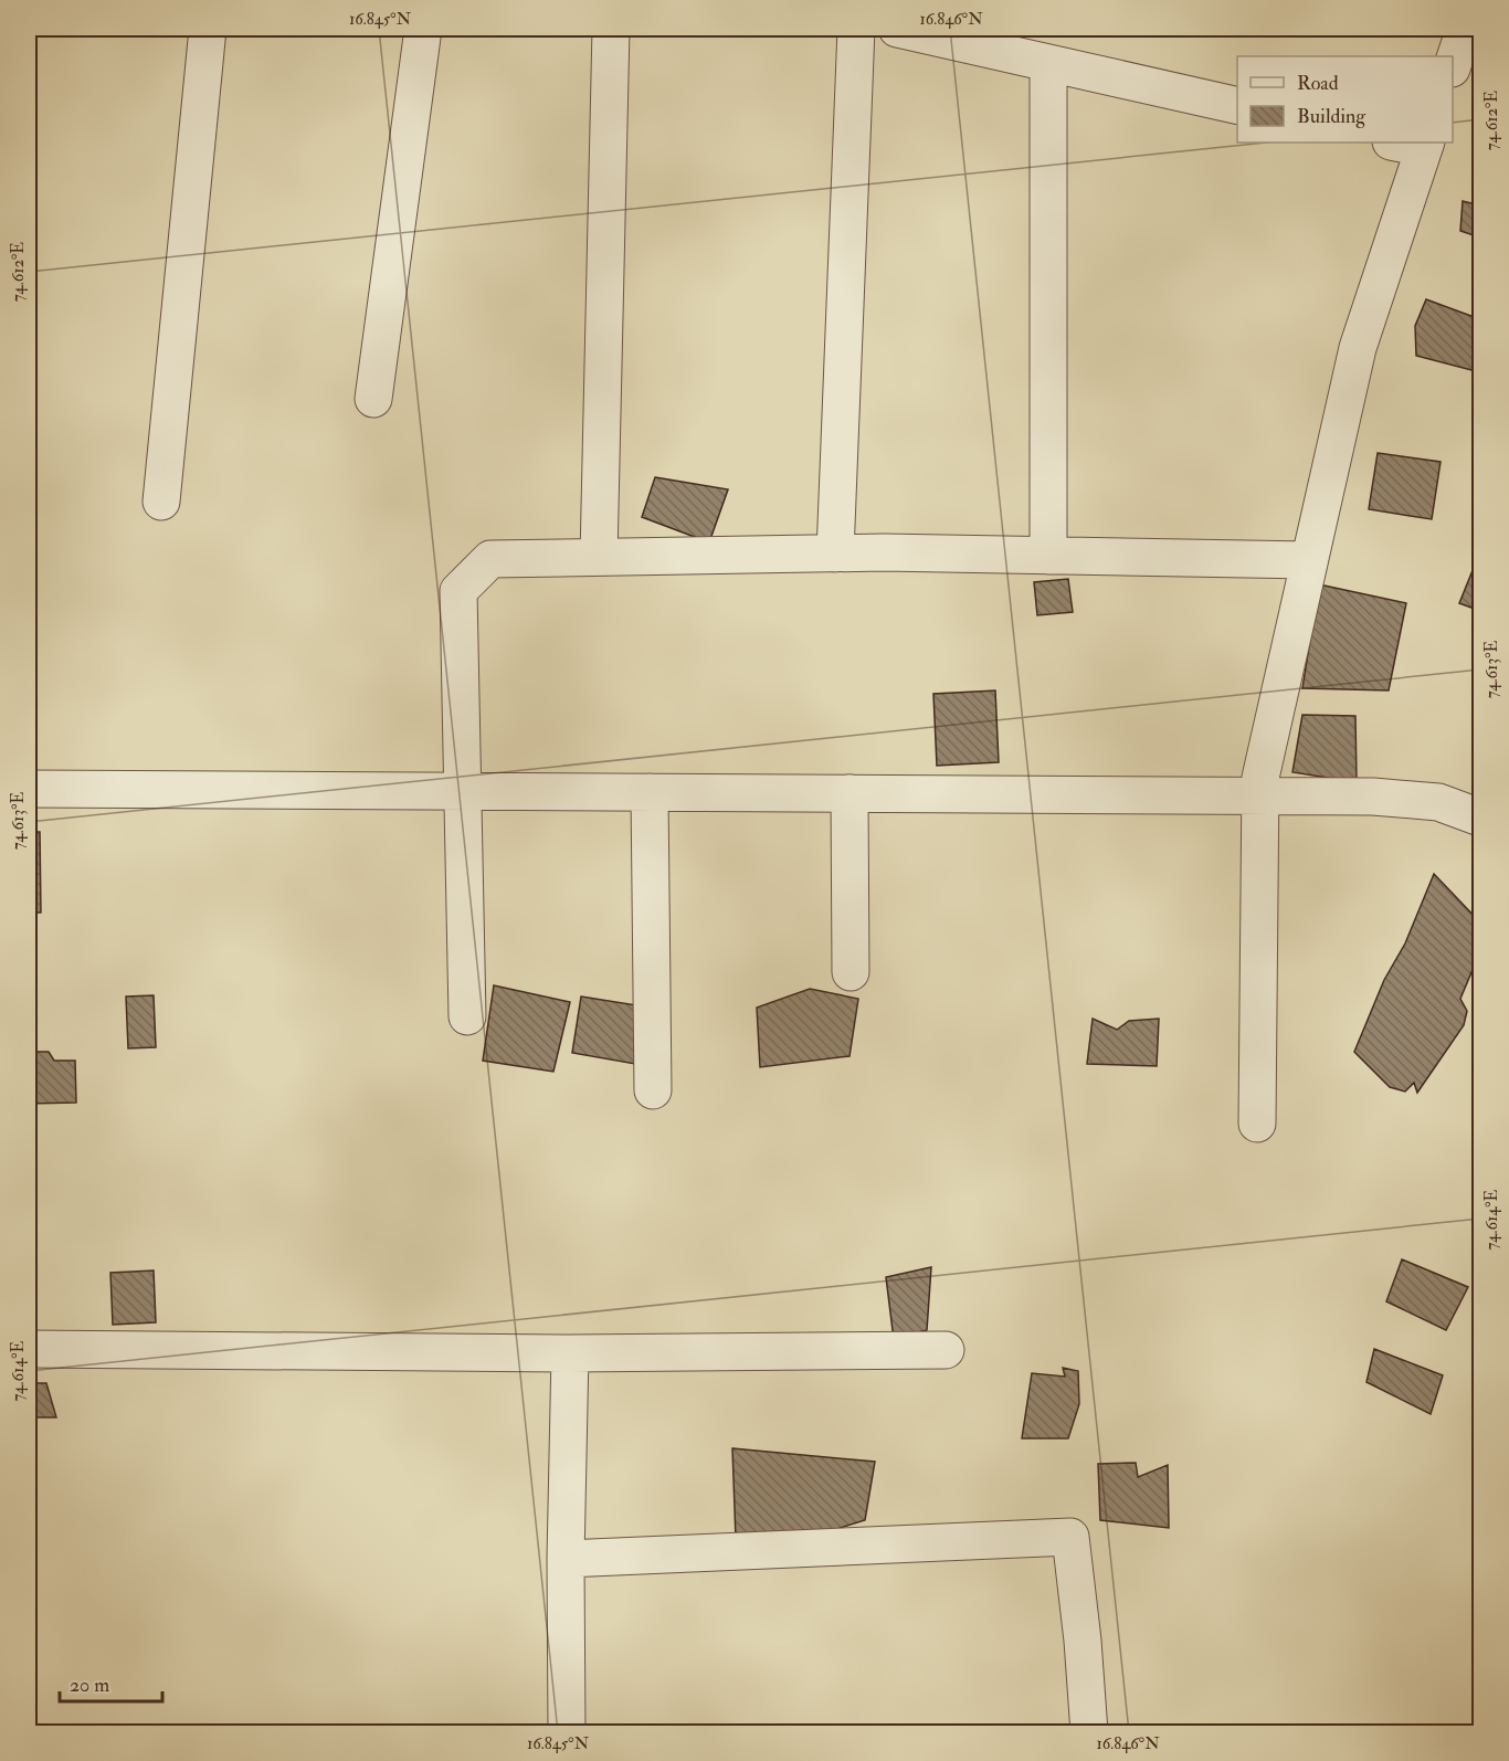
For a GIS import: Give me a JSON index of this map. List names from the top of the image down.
{
  "legend": ["Road", "Building"],
  "scale_bar": "20 m",
  "coordinates": [
    "16.845°N",
    "16.846°N",
    "74.612°E",
    "74.613°E",
    "74.614°E"
  ]
}
